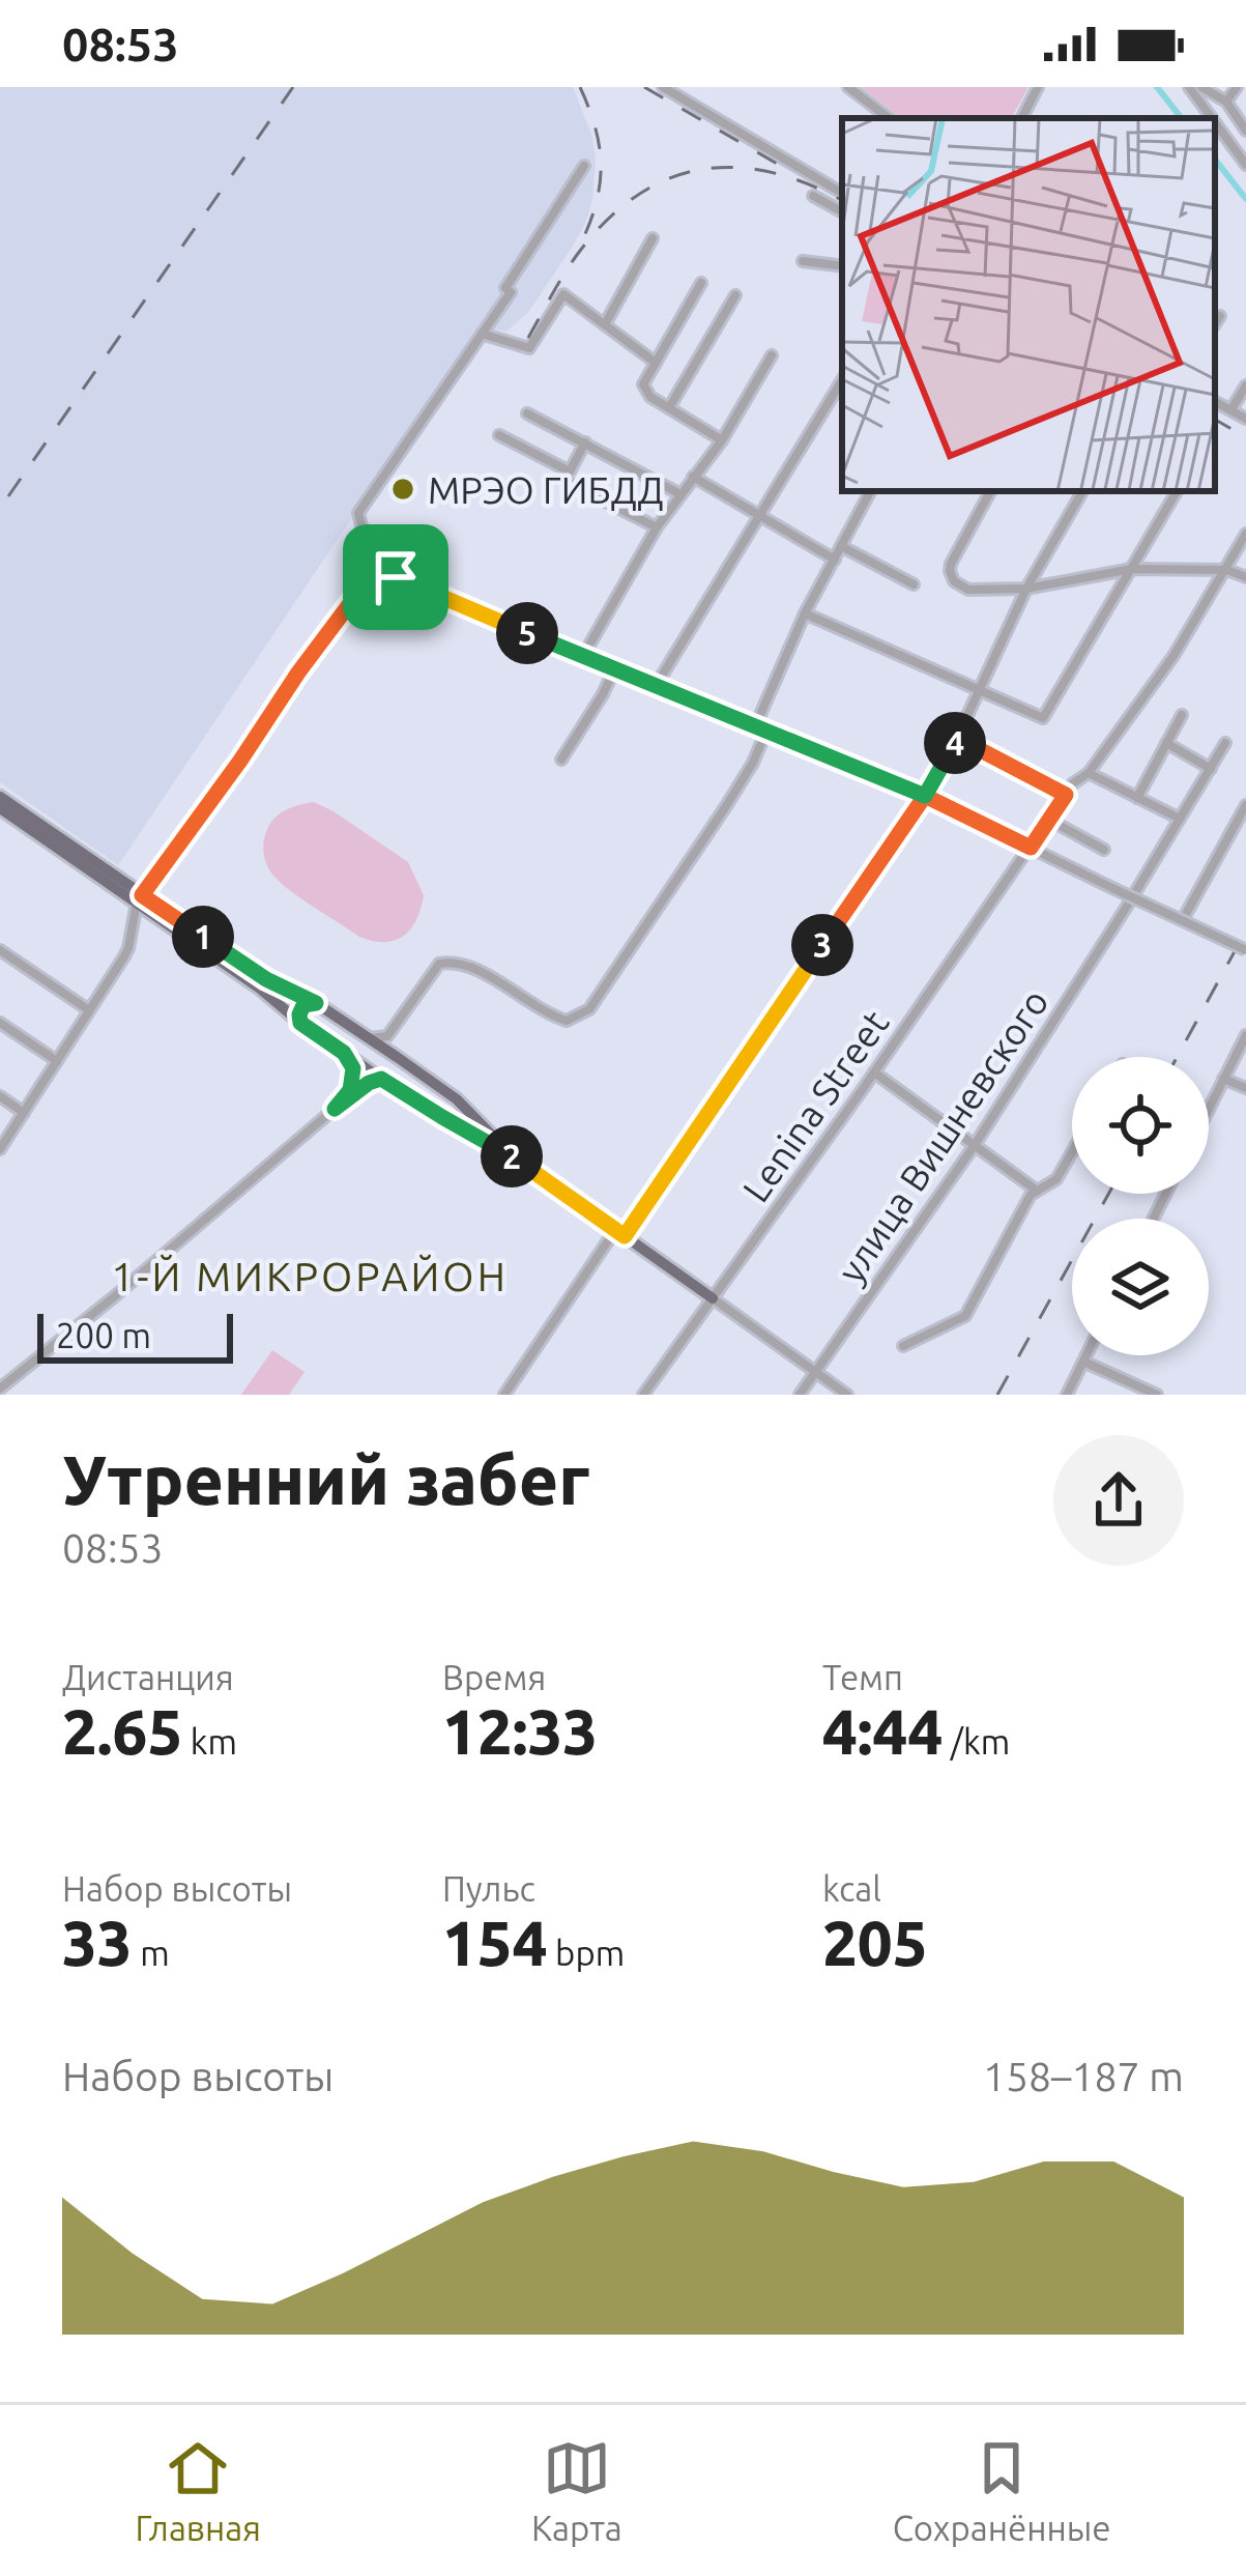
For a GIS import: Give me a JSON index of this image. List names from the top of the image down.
{
  "streets": {
    "street": ["Lenina Street", "улица Вишневского"]
  },
  "districts": ["1-Й МИКРОРАЙОН"],
  "places": ["МРЭО ГИБДД"],
  "scale_bar": "200 m",
  "page": {
    "status": "08:53",
    "pins": [
      "5",
      "4",
      "1",
      "3",
      "2"
    ],
    "scale": "200 m",
    "heading": ["Утренний забег", "08:53"],
    "stats": [
      ["Дистанция", "2.65 km"],
      ["Время", "12:33"],
      ["Темп", "4:44 /km"],
      ["Набор высоты", "33 m"],
      ["Пульс", "154 bpm"],
      ["kcal", "205"]
    ],
    "chart": ["Набор высоты", "158–187 m"],
    "tabs": ["Главная", "Карта", "Сохранённые"]
  }
}
